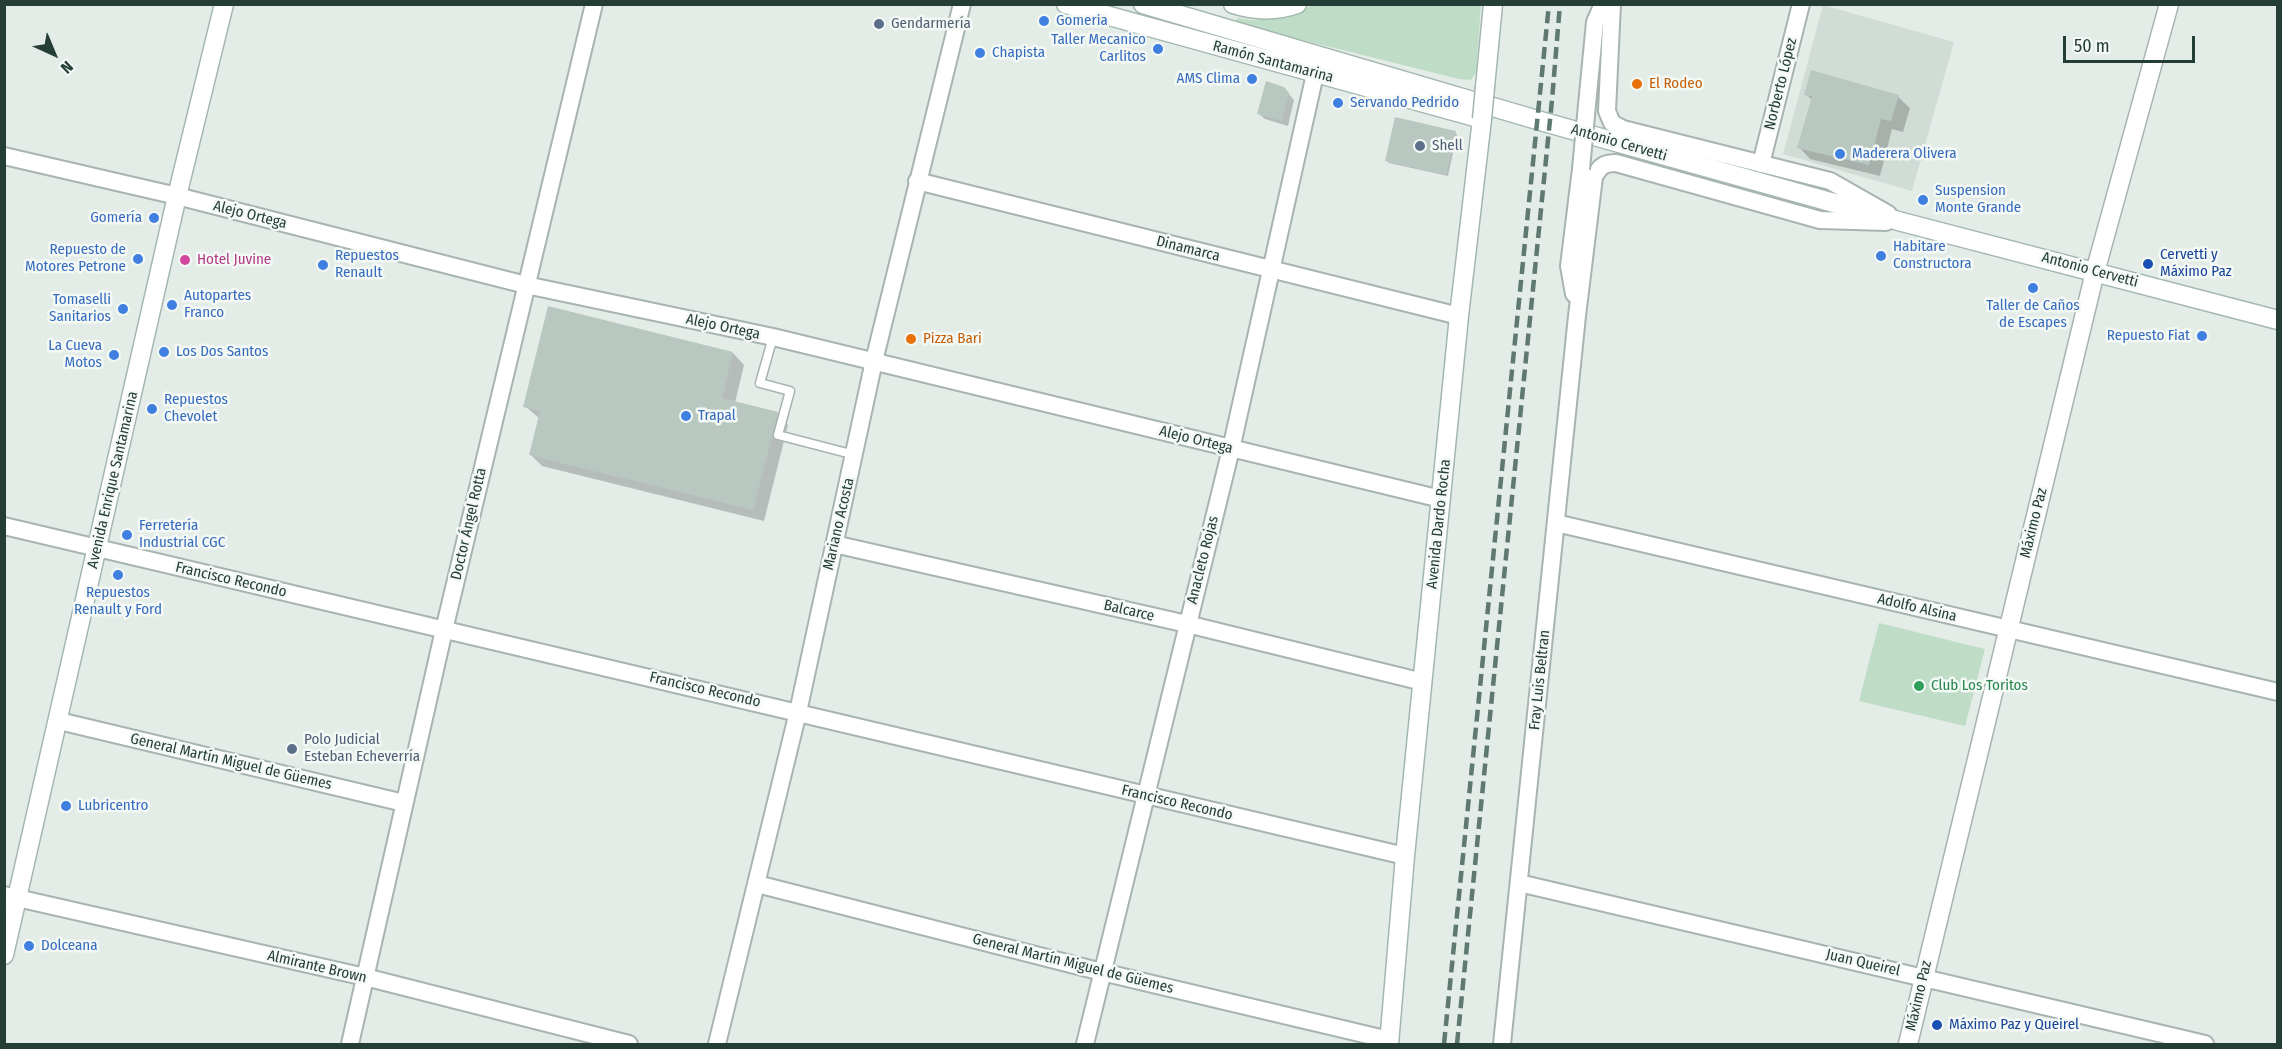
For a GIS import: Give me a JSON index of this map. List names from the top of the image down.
{
  "streets": {
    "main road": [
      "Ramón Santamarina",
      "Antonio Cervetti",
      "Avenida Enrique Santamarina",
      "Máximo Paz",
      "Avenida Dardo Rocha"
    ],
    "street": [
      "Norberto López",
      "Alejo Ortega",
      "Dinamarca",
      "Doctor Ángel Rotta",
      "Mariano Acosta",
      "Anacleto Rojas",
      "Francisco Recondo",
      "Adolfo Alsina",
      "Balcarce",
      "Fray Luis Beltran",
      "General Martín Miguel de Güemes",
      "Juan Queirel",
      "Almirante Brown"
    ]
  },
  "crossings": [
    ["Ramón Santamarina", "Antonio Cervetti"],
    ["Ramón Santamarina", "Avenida Dardo Rocha"],
    ["Ramón Santamarina", "Anacleto Rojas"],
    ["Norberto López", "Antonio Cervetti"],
    ["Antonio Cervetti", "Máximo Paz"],
    ["Antonio Cervetti", "Fray Luis Beltran"],
    ["Alejo Ortega", "Avenida Enrique Santamarina"],
    ["Alejo Ortega", "Doctor Ángel Rotta"],
    ["Alejo Ortega", "Mariano Acosta"],
    ["Alejo Ortega", "Avenida Dardo Rocha"],
    ["Alejo Ortega", "Anacleto Rojas"],
    ["Dinamarca", "Mariano Acosta"],
    ["Dinamarca", "Avenida Dardo Rocha"],
    ["Dinamarca", "Anacleto Rojas"],
    ["Avenida Enrique Santamarina", "Francisco Recondo"],
    ["Avenida Enrique Santamarina", "General Martín Miguel de Güemes"],
    ["Avenida Enrique Santamarina", "Almirante Brown"],
    ["Máximo Paz", "Adolfo Alsina"],
    ["Máximo Paz", "Juan Queirel"],
    ["Doctor Ángel Rotta", "Francisco Recondo"],
    ["Doctor Ángel Rotta", "General Martín Miguel de Güemes"],
    ["Doctor Ángel Rotta", "Almirante Brown"],
    ["Mariano Acosta", "Francisco Recondo"],
    ["Mariano Acosta", "Balcarce"],
    ["Mariano Acosta", "General Martín Miguel de Güemes"],
    ["Avenida Dardo Rocha", "Francisco Recondo"],
    ["Avenida Dardo Rocha", "Balcarce"],
    ["Avenida Dardo Rocha", "General Martín Miguel de Güemes"],
    ["Anacleto Rojas", "Francisco Recondo"],
    ["Anacleto Rojas", "Balcarce"],
    ["Anacleto Rojas", "General Martín Miguel de Güemes"],
    ["Adolfo Alsina", "Fray Luis Beltran"],
    ["Fray Luis Beltran", "Juan Queirel"]
  ],
  "places": [
    "Gomeria",
    "Gendarmería",
    "Taller Mecanico Carlitos",
    "Chapista",
    "AMS Clima",
    "El Rodeo",
    "Servando Pedrido",
    "Shell",
    "Maderera Olivera",
    "Suspension Monte Grande",
    "Gomería",
    "Habitare Constructora",
    "Repuesto de Motores Petrone",
    "Hotel Juvine",
    "Cervetti y Máximo Paz",
    "Repuestos Renault",
    "Taller de Caños de Escapes",
    "Autopartes Franco",
    "Tomaselli Sanitarios",
    "Repuesto Fiat",
    "Pizza Bari",
    "Los Dos Santos",
    "La Cueva Motos",
    "Repuestos Chevolet",
    "Trapal",
    "Ferretería Industrial CGC",
    "Repuestos Renault y Ford",
    "Club Los Toritos",
    "Polo Judicial Esteban Echeverría",
    "Lubricentro",
    "Dolceana",
    "Máximo Paz y Queirel"
  ],
  "scale_bar": "50 m",
  "north": "bottom right"
}
